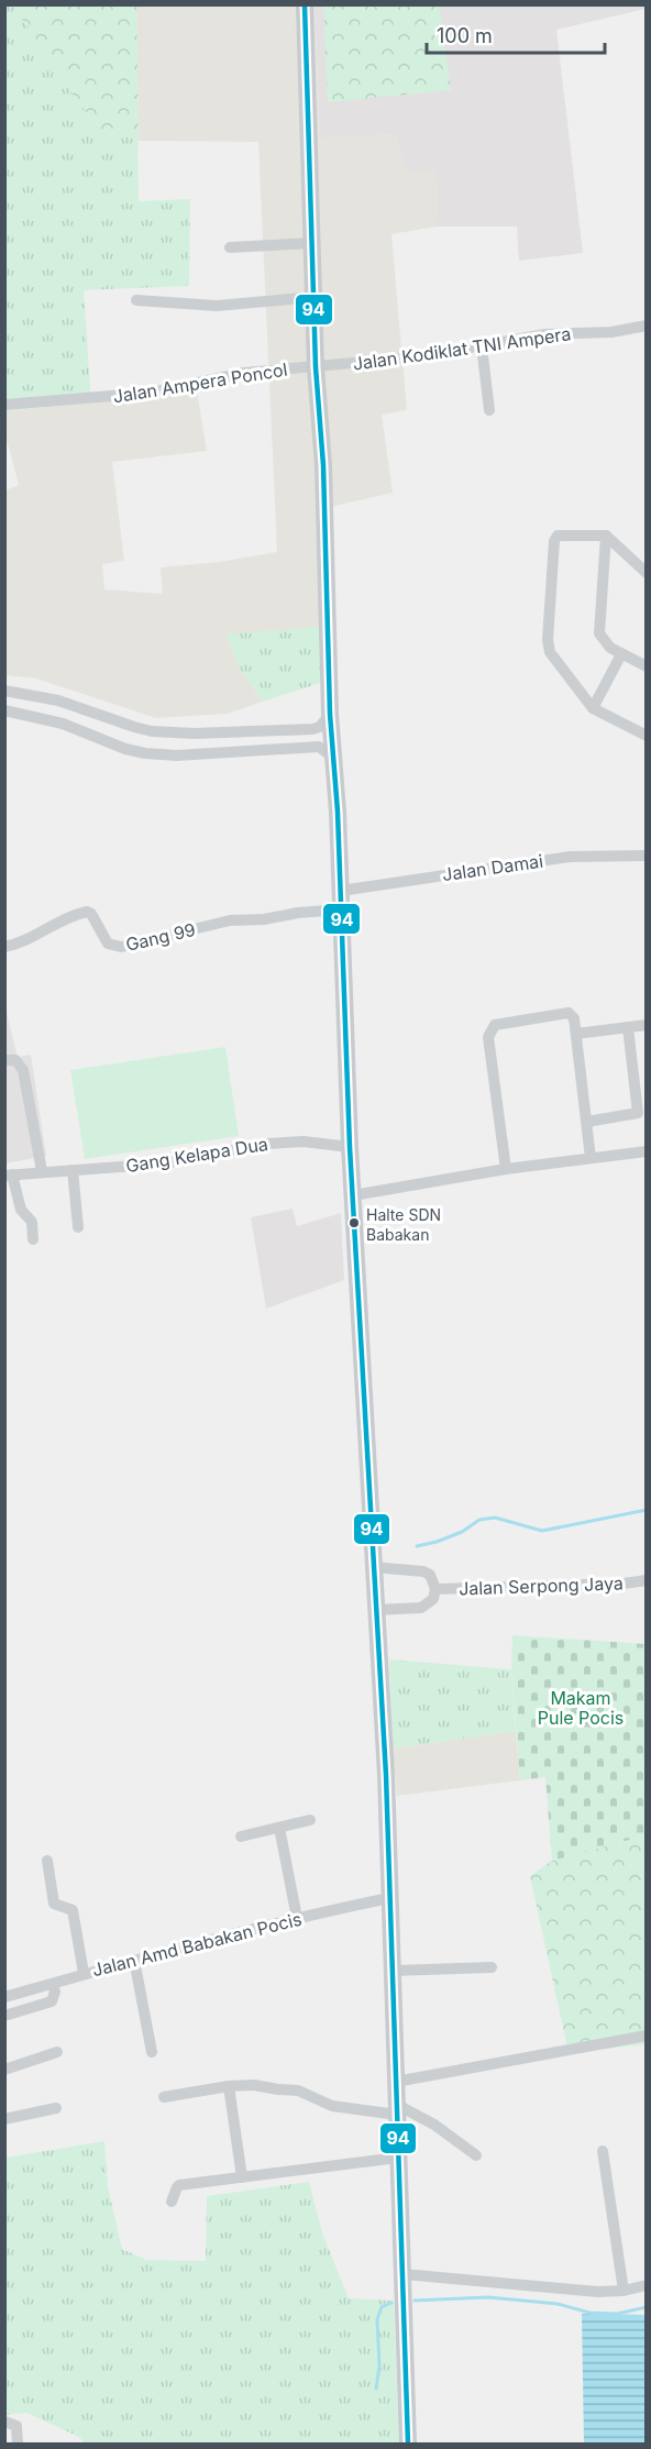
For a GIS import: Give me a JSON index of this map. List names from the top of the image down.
{
  "streets": {
    "street": [
      "Jalan Kodiklat TNI Ampera",
      "Jalan Ampera Poncol",
      "Jalan Damai",
      "Gang 99",
      "Gang Kelapa Dua",
      "Jalan Serpong Jaya",
      "Jalan Amd Babakan Pocis"
    ]
  },
  "crossings": [
    ["Jalan Kodiklat TNI Ampera", "Jalan Ampera Poncol"]
  ],
  "parks": ["Makam Pule Pocis"],
  "places": ["Halte SDN Babakan"],
  "lines": ["transit line 94"],
  "scale_bar": "100 m"
}
